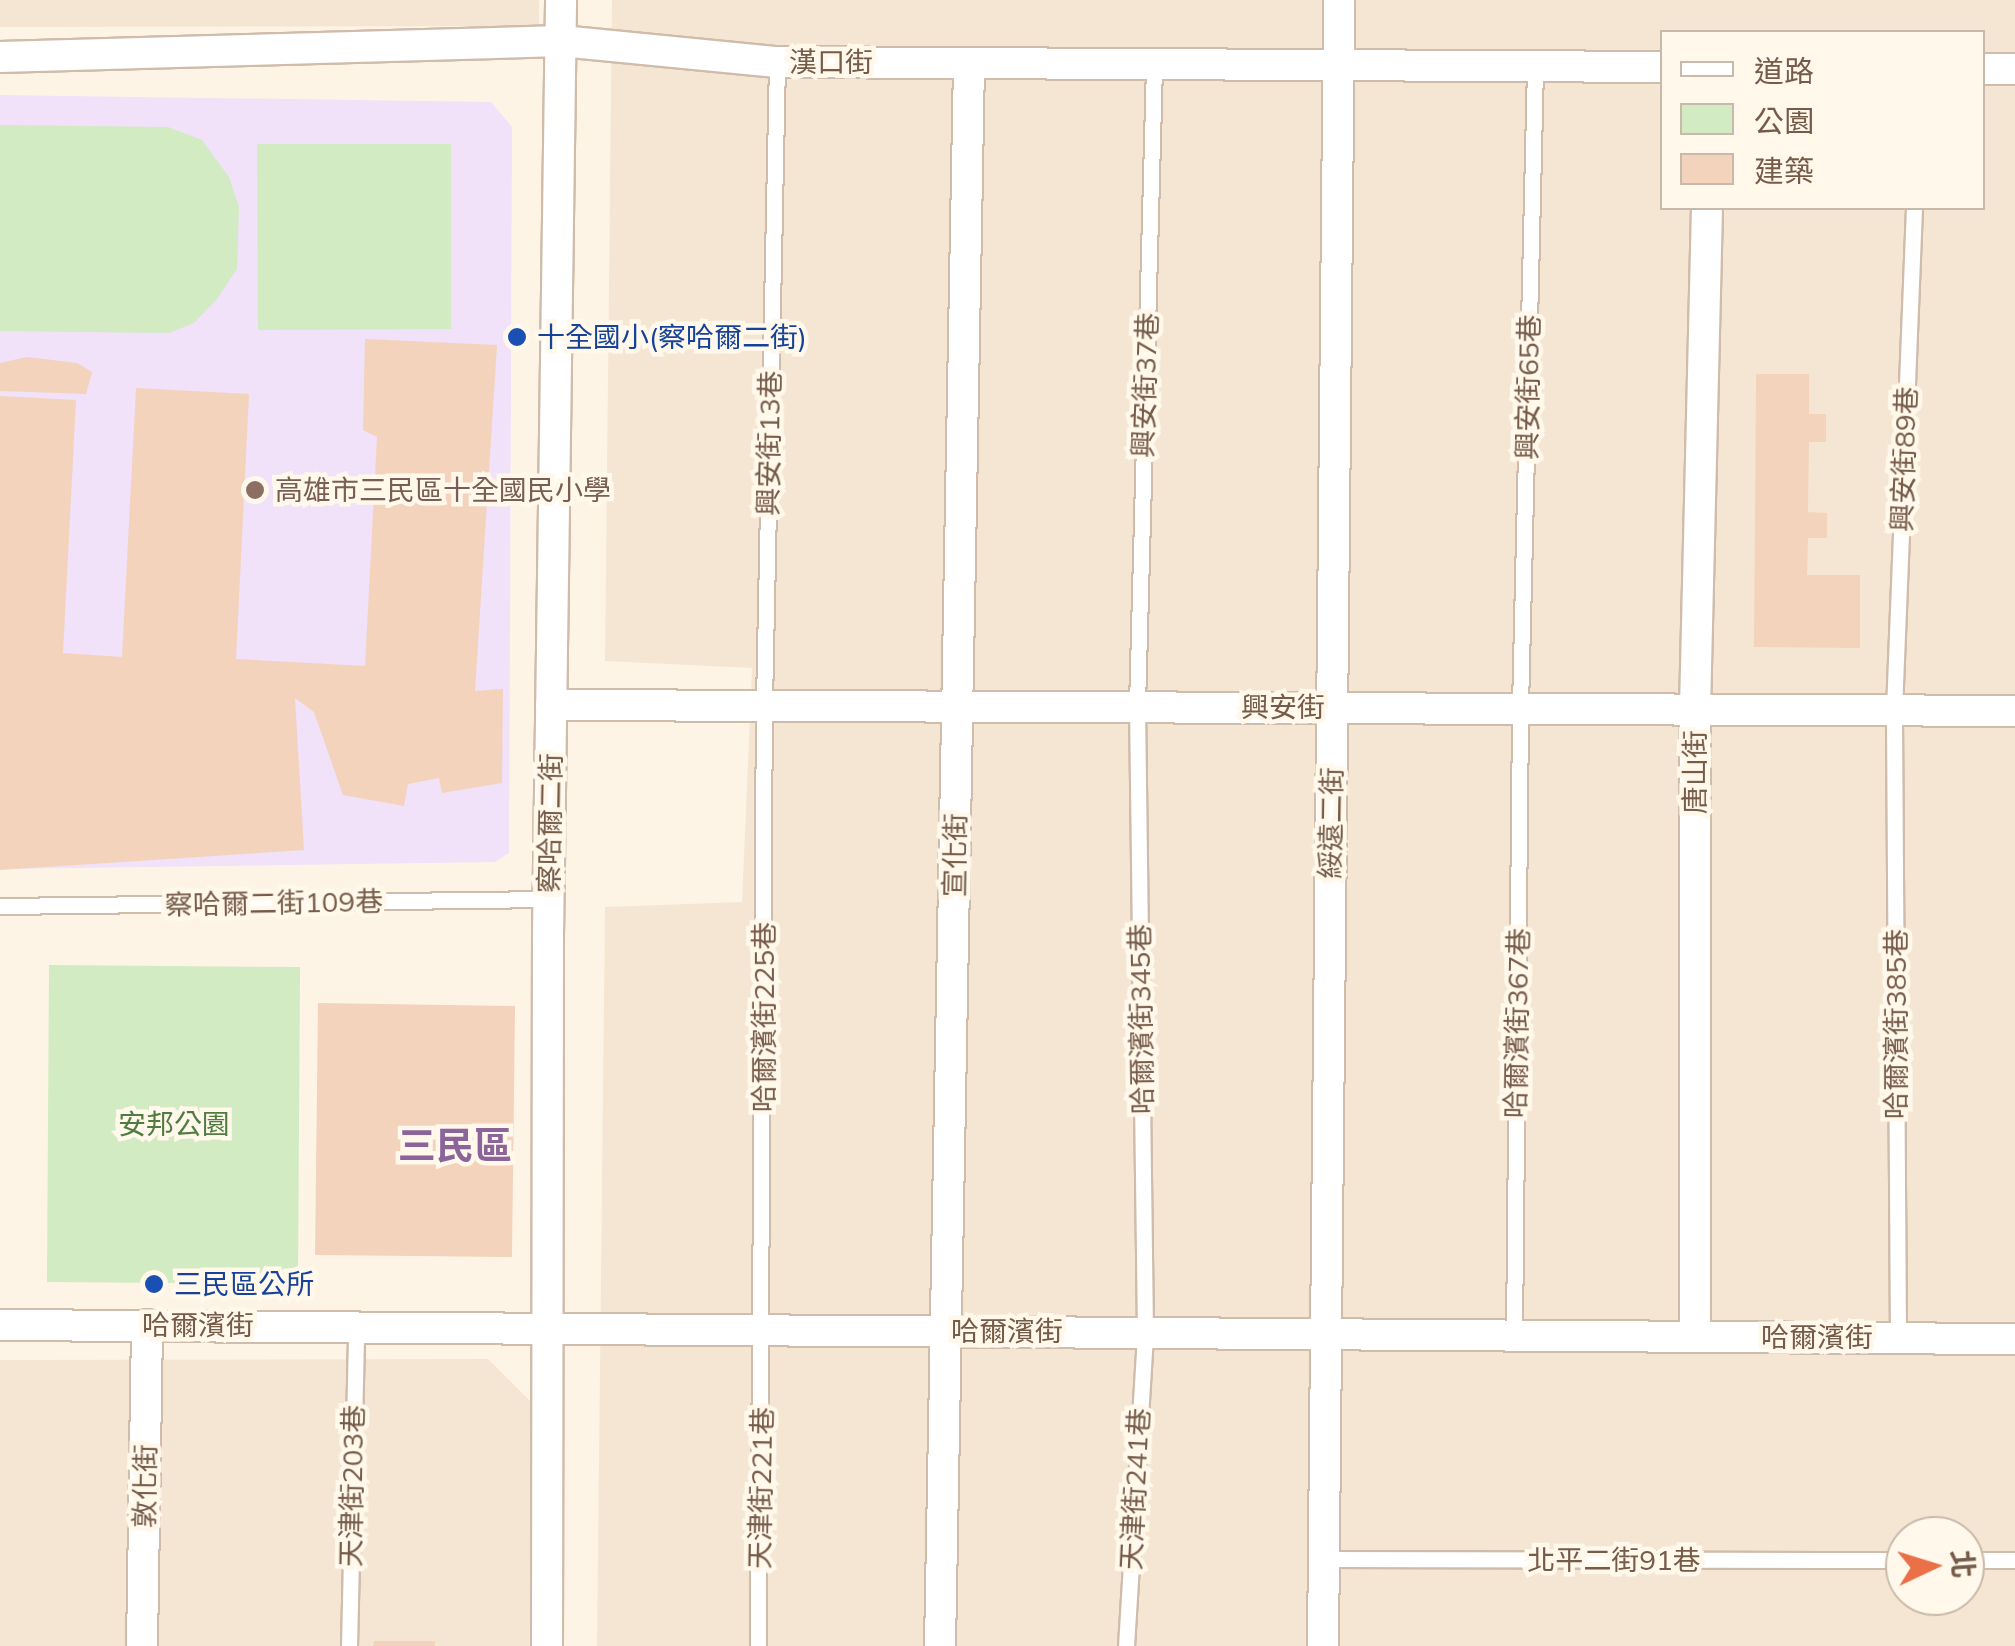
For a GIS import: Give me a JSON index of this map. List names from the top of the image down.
{
  "streets": {
    "street": [
      "漢口街",
      "興安街",
      "唐山街",
      "察哈爾二街",
      "綏遠二街",
      "宣化街",
      "哈爾濱街",
      "敦化街"
    ],
    "lane": [
      "興安街37巷",
      "興安街65巷",
      "興安街13巷",
      "興安街89巷",
      "察哈爾二街109巷",
      "哈爾濱街225巷",
      "哈爾濱街345巷",
      "哈爾濱街367巷",
      "哈爾濱街385巷",
      "天津街203巷",
      "天津街221巷",
      "天津街241巷",
      "北平二街91巷"
    ]
  },
  "crossings": [
    ["漢口街", "興安街37巷"],
    ["漢口街", "興安街65巷"],
    ["漢口街", "興安街13巷"],
    ["漢口街", "察哈爾二街"],
    ["漢口街", "綏遠二街"],
    ["漢口街", "宣化街"],
    ["興安街37巷", "興安街"],
    ["興安街37巷", "哈爾濱街345巷"],
    ["興安街65巷", "興安街"],
    ["興安街65巷", "哈爾濱街367巷"],
    ["興安街13巷", "興安街"],
    ["興安街13巷", "哈爾濱街225巷"],
    ["興安街89巷", "興安街"],
    ["興安街89巷", "哈爾濱街385巷"],
    ["興安街", "唐山街"],
    ["興安街", "察哈爾二街"],
    ["興安街", "綏遠二街"],
    ["興安街", "宣化街"],
    ["興安街", "哈爾濱街225巷"],
    ["興安街", "哈爾濱街345巷"],
    ["興安街", "哈爾濱街367巷"],
    ["興安街", "哈爾濱街385巷"],
    ["唐山街", "哈爾濱街"],
    ["察哈爾二街", "察哈爾二街109巷"],
    ["察哈爾二街", "哈爾濱街"],
    ["綏遠二街", "哈爾濱街"],
    ["綏遠二街", "北平二街91巷"],
    ["宣化街", "哈爾濱街"],
    ["哈爾濱街225巷", "哈爾濱街"],
    ["哈爾濱街225巷", "天津街221巷"],
    ["哈爾濱街345巷", "哈爾濱街"],
    ["哈爾濱街345巷", "天津街241巷"],
    ["哈爾濱街367巷", "哈爾濱街"],
    ["哈爾濱街385巷", "哈爾濱街"],
    ["哈爾濱街", "敦化街"],
    ["哈爾濱街", "天津街203巷"],
    ["哈爾濱街", "天津街221巷"],
    ["哈爾濱街", "天津街241巷"]
  ],
  "districts": ["三民區"],
  "parks": ["安邦公園"],
  "places": ["十全國小(察哈爾二街)", "高雄市三民區十全國民小學", "三民區公所"],
  "legend": ["道路", "公園", "建築"],
  "north": "right"
}
